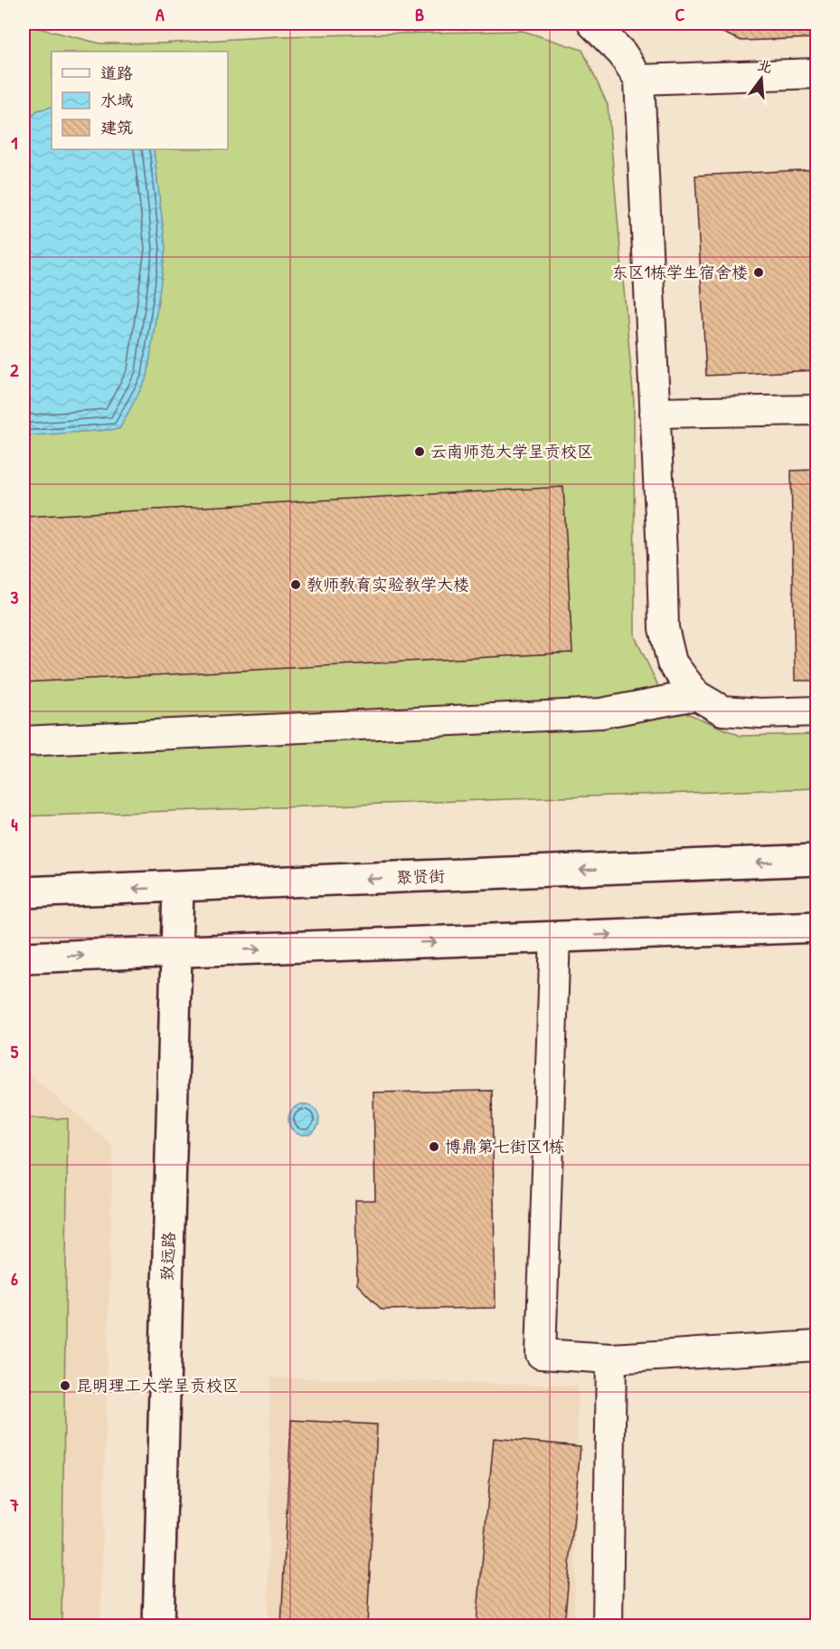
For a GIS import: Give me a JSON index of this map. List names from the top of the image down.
{
  "streets": {
    "main road": ["聚贤街", "致远路"]
  },
  "crossings": [
    ["聚贤街", "致远路"]
  ],
  "places": [
    "东区1栋学生宿舍楼",
    "云南师范大学呈贡校区",
    "教师教育实验教学大楼",
    "博鼎第七街区1栋",
    "昆明理工大学呈贡校区"
  ],
  "legend": ["道路", "水域", "建筑"],
  "north": "top",
  "grid": {
    "columns": ["A", "B", "C"],
    "rows": [
      "1",
      "2",
      "3",
      "4",
      "5",
      "6",
      "7"
    ]
  }
}
